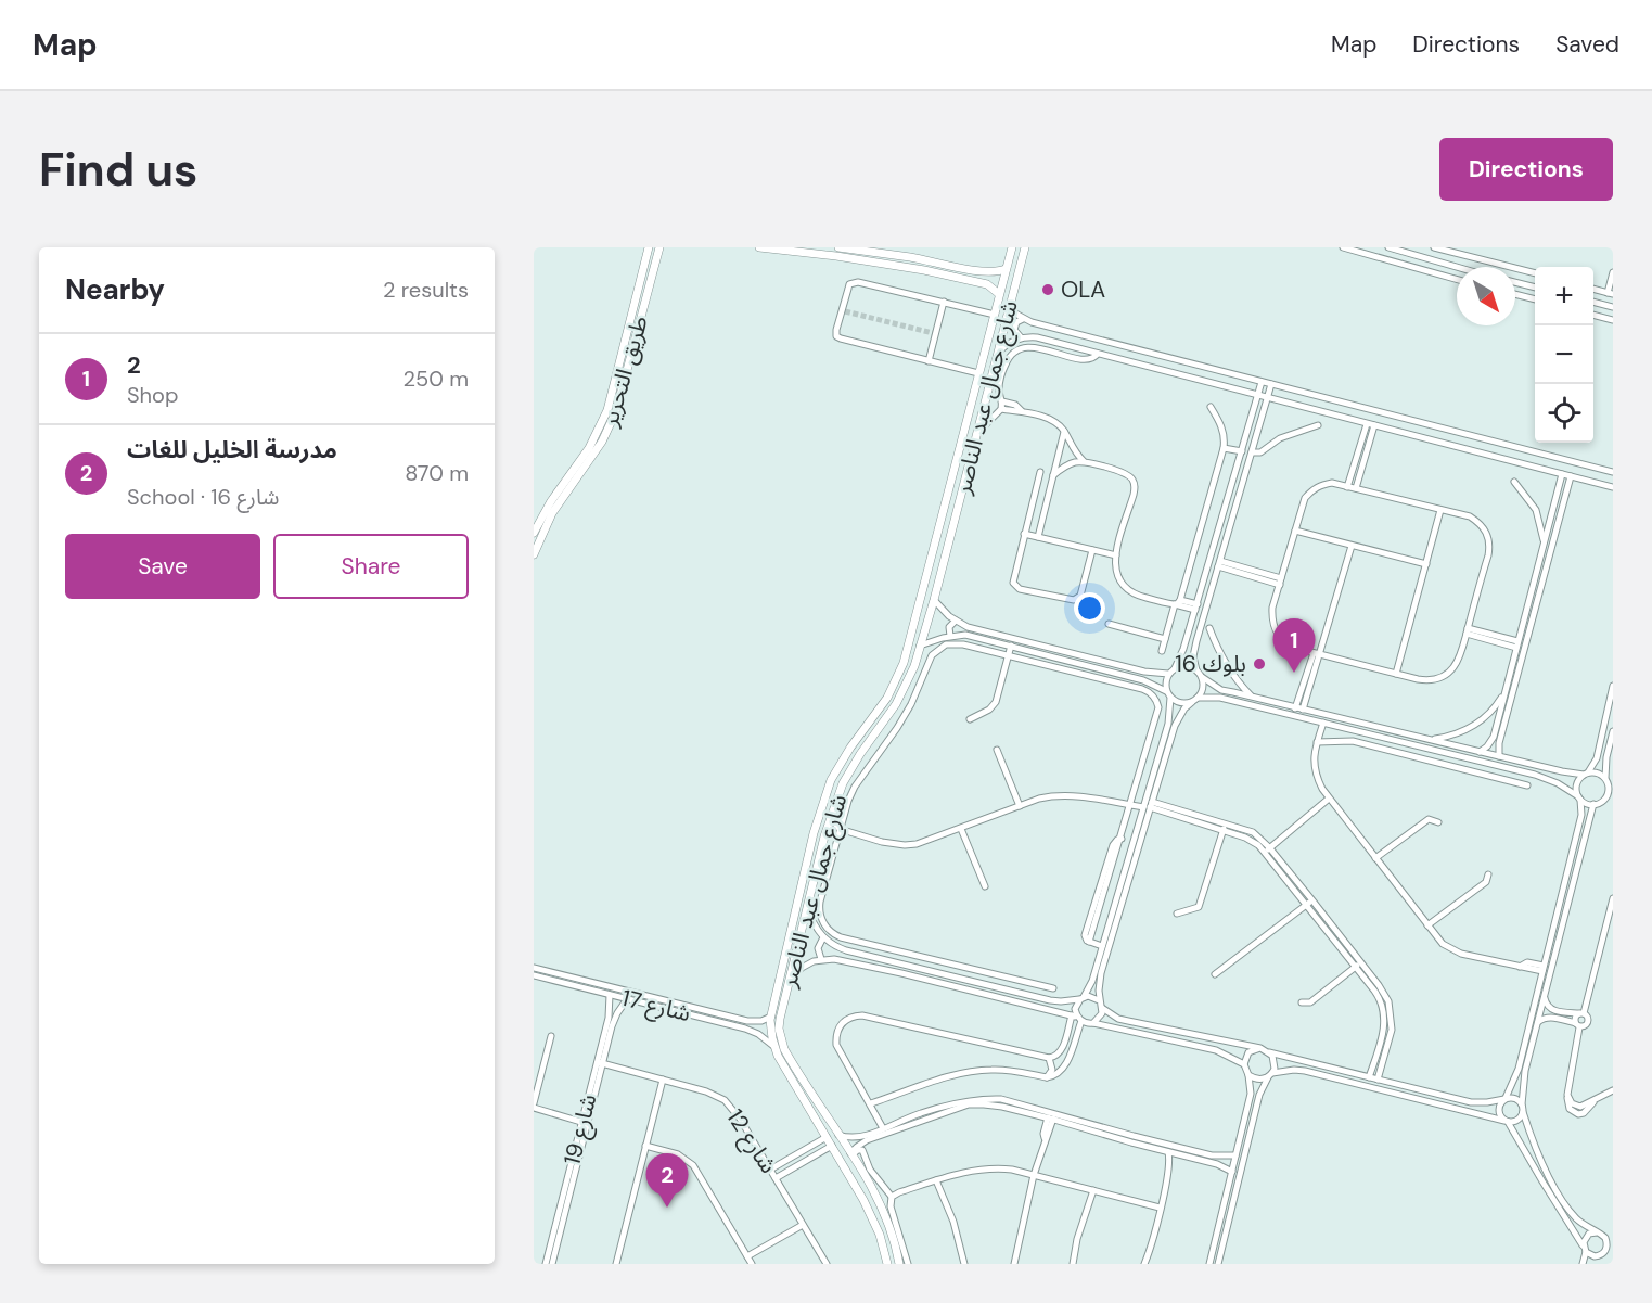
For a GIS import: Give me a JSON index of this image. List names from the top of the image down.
{
  "streets": {
    "main road": ["طريق التحرير", "شارع جمال عبد الناصر"],
    "street": ["شارع 17", "شارع 19", "شارع 12"]
  },
  "crossings": [
    ["شارع جمال عبد الناصر", "شارع 17"],
    ["شارع 17", "شارع 19"],
    ["شارع 19", "شارع 12"]
  ],
  "places": ["OLA", "بلوك 16"],
  "north": "bottom right",
  "page": {
    "header": "Map",
    "nav": ["Map", "Directions", "Saved"],
    "buttons": [
      "Directions",
      ["Save", "Share"]
    ],
    "title": "Find us",
    "heading": ["Nearby", "2 results"],
    "map_buttons": ["+", "−"],
    "list": [
      {
        "mark": "1",
        "name": "2",
        "note": "Shop",
        "value": "250 m"
      },
      {
        "mark": "2",
        "name": "مدرسة الخليل للغات",
        "note": "School · شارع 16",
        "value": "870 m"
      }
    ],
    "pins": ["1", "2"]
  }
}
